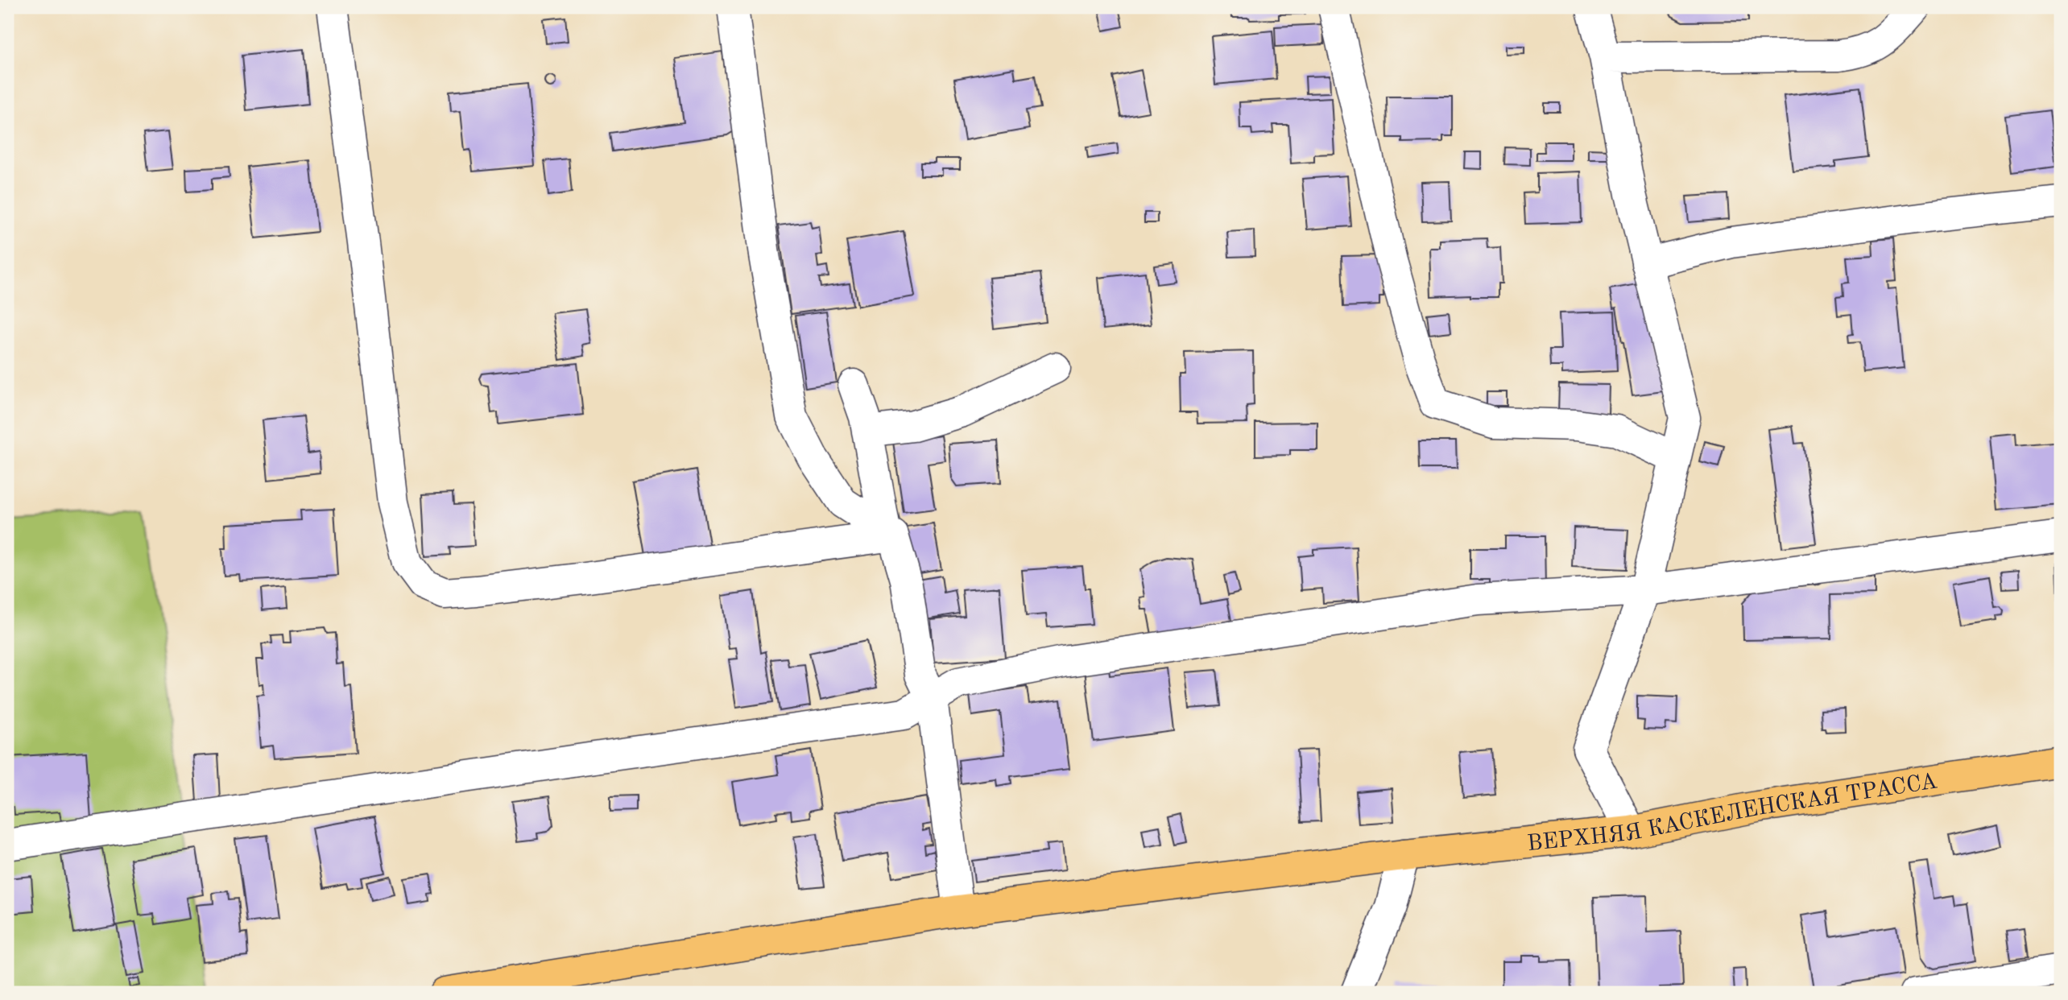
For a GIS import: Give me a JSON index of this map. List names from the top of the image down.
{
  "streets": {
    "main road": ["ВЕРХНЯЯ КАСКЕЛЕНСКАЯ ТРАССА"]
  }
}
